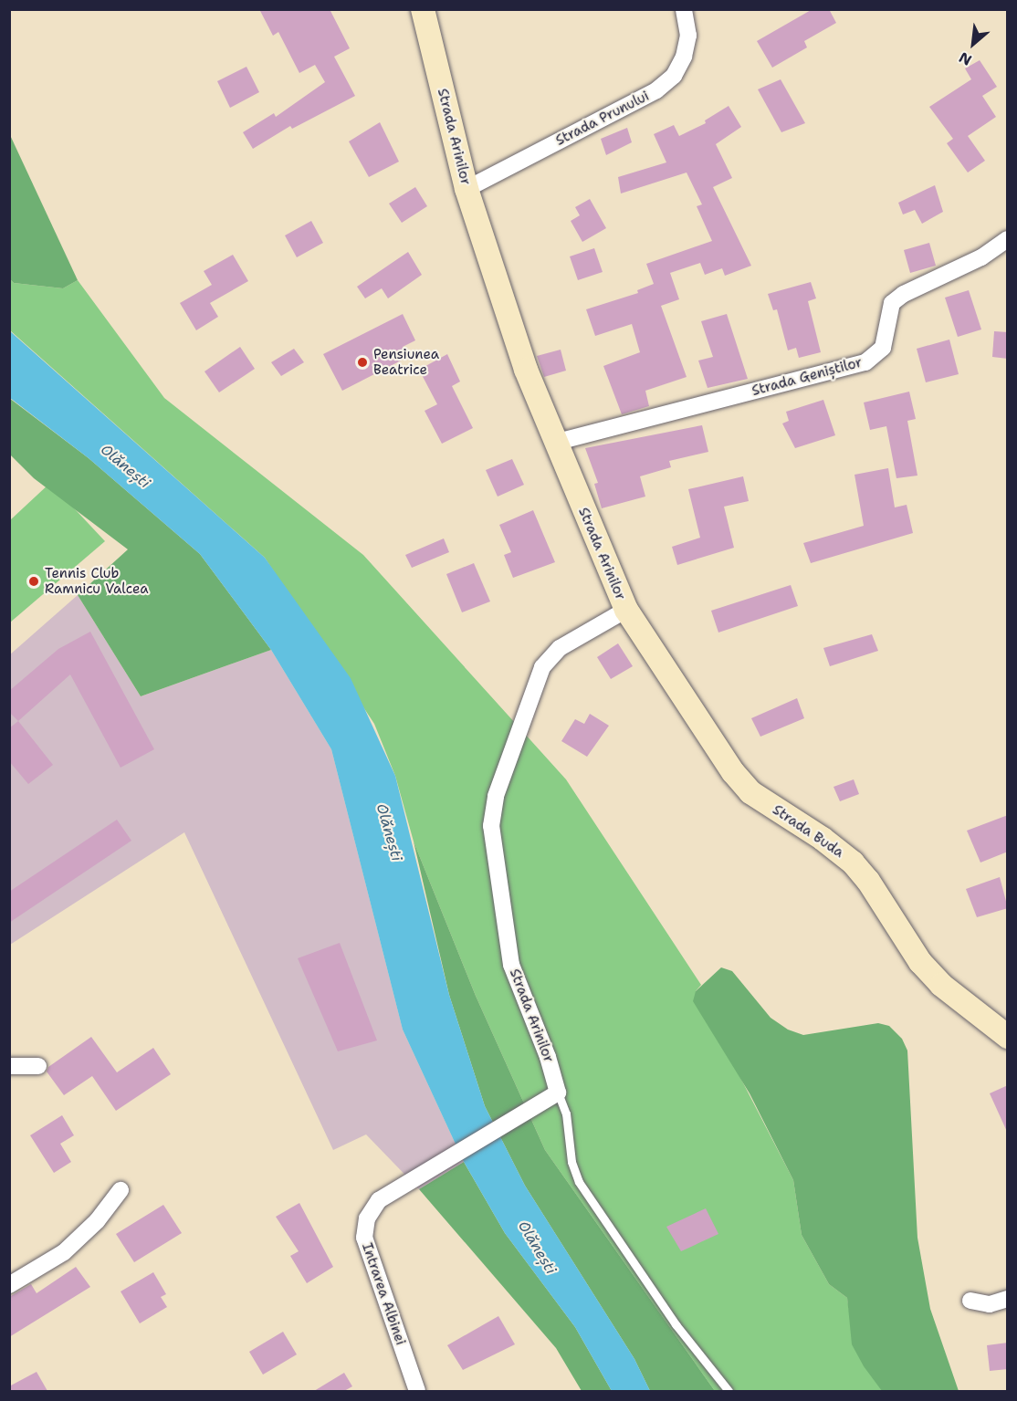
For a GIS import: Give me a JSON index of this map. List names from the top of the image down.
{
  "streets": {
    "street": [
      "Strada Prunului",
      "Strada Arinilor",
      "Strada Geniștilor",
      "Strada Buda",
      "Intrarea Albinei"
    ]
  },
  "crossings": [
    ["Strada Prunului", "Strada Arinilor"],
    ["Strada Arinilor", "Strada Geniștilor"],
    ["Strada Arinilor", "Strada Buda"],
    ["Strada Arinilor", "Intrarea Albinei"]
  ],
  "water": ["Olănești"],
  "places": ["Pensiunea Beatrice", "Tennis Club Ramnicu Valcea"],
  "north": "bottom left"
}
